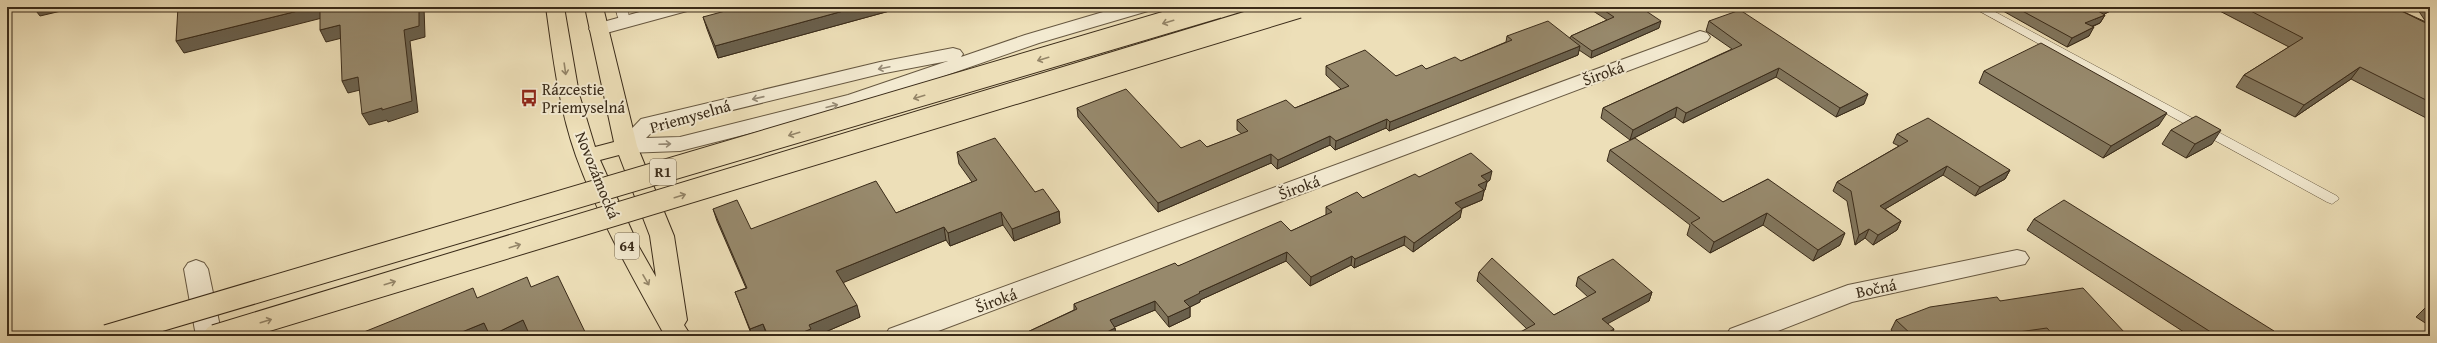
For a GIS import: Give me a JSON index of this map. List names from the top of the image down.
{
  "streets": {
    "main road": ["R1", "Novozámocká", "64"],
    "street": ["Široká", "Priemyselná", "Bočná"]
  },
  "crossings": [
    ["Priemyselná", "Novozámocká"]
  ],
  "places": {
    "bus stop": ["Rázcestie Priemyselná"]
  }
}
